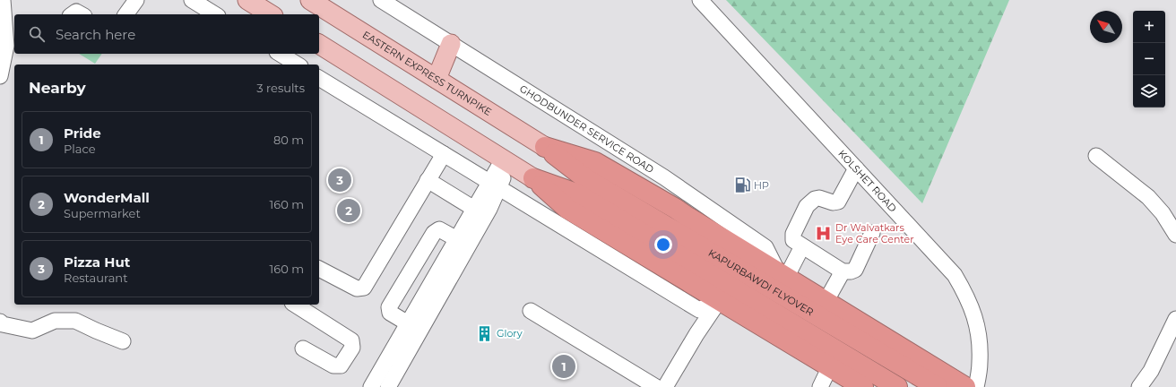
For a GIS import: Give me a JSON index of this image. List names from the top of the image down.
{
  "streets": {
    "highway": ["KAPURBAWDI FLYOVER"],
    "main road": ["EASTERN EXPRESS TURNPIKE"],
    "street": ["GHODBUNDER SERVICE ROAD", "KOLSHET ROAD"]
  },
  "places": {
    "fuel station": ["HP"],
    "hospital": ["Dr Walvatkars Eye Care Center"],
    "building": ["Glory"]
  },
  "north": "top left",
  "page": {
    "map_buttons": ["+", "−"],
    "search": "Search here",
    "heading": ["Nearby", "3 results"],
    "list": [
      {
        "mark": "1",
        "name": "Pride",
        "note": "Place",
        "value": "80 m"
      },
      {
        "mark": "2",
        "name": "WonderMall",
        "note": "Supermarket",
        "value": "160 m"
      },
      {
        "mark": "3",
        "name": "Pizza Hut",
        "note": "Restaurant",
        "value": "160 m"
      }
    ],
    "pins": ["3", "2", "1"]
  }
}
